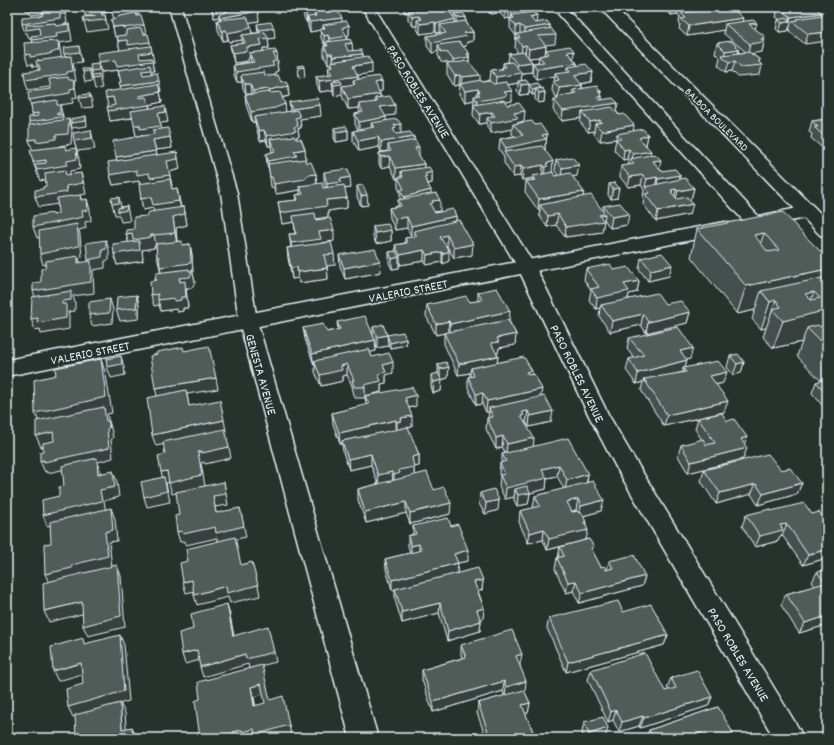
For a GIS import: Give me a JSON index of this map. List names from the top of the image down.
{
  "streets": {
    "street": [
      "PASO ROBLES AVENUE",
      "BALBOA BOULEVARD",
      "VALERIO STREET",
      "GENESTA AVENUE"
    ]
  },
  "crossings": [
    ["PASO ROBLES AVENUE", "VALERIO STREET"],
    ["BALBOA BOULEVARD", "VALERIO STREET"],
    ["VALERIO STREET", "GENESTA AVENUE"]
  ]
}
